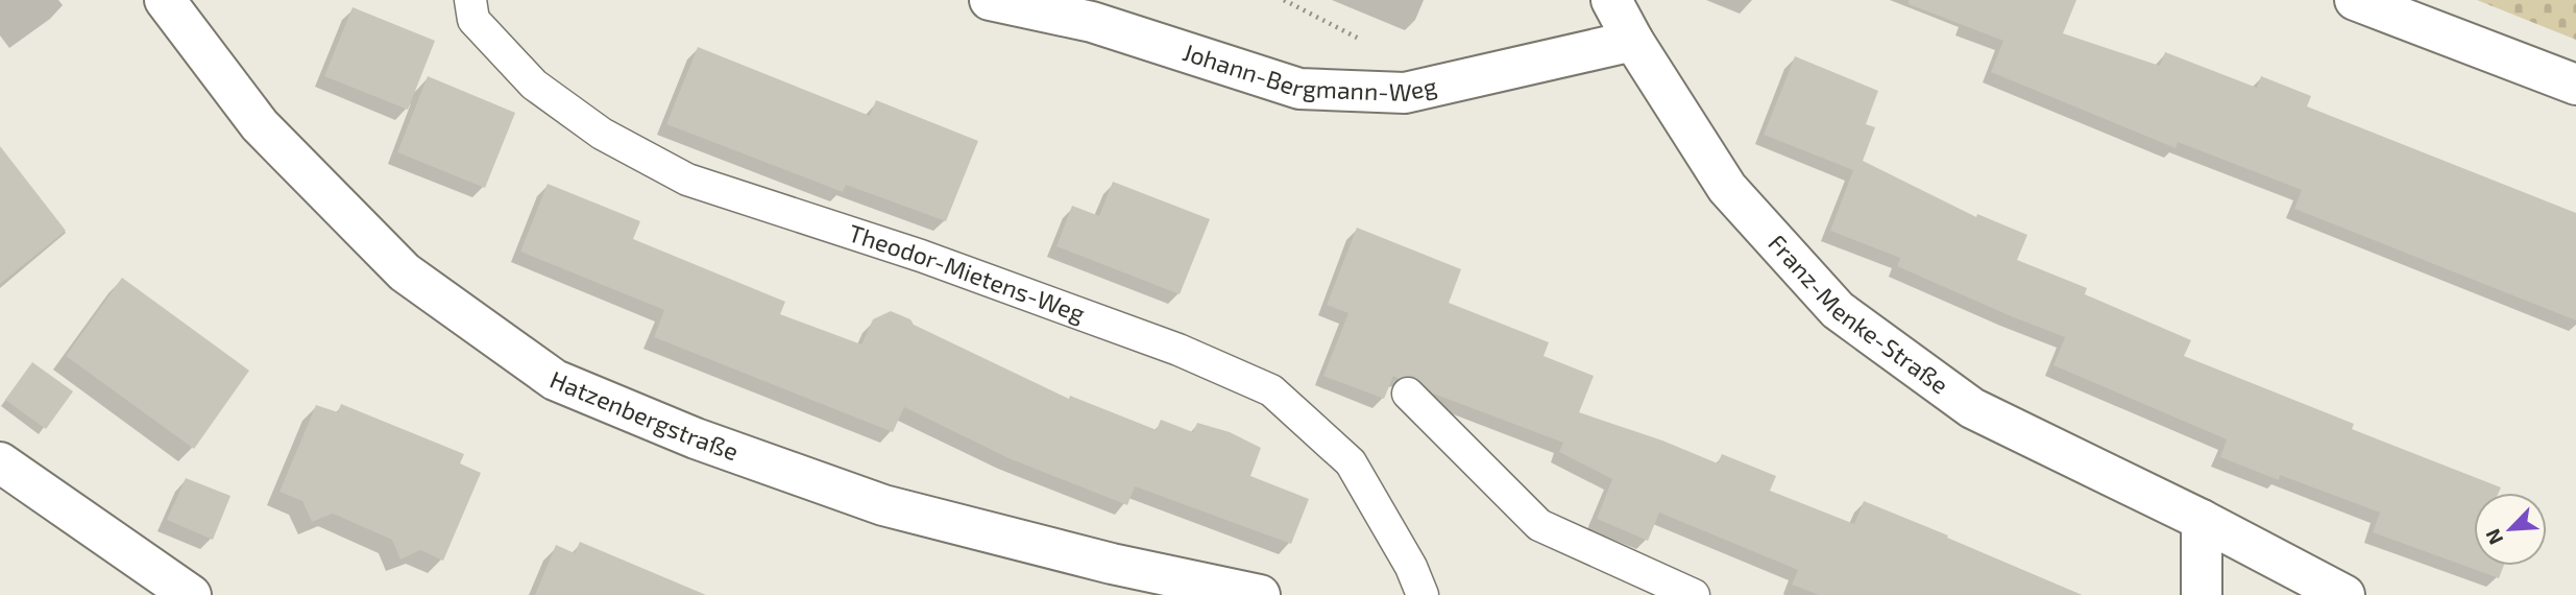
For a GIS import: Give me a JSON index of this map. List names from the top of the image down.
{
  "streets": {
    "street": ["Johann-Bergmann-Weg", "Franz-Menke-Straße", "Hatzenbergstraße"],
    "lane": ["Theodor-Mietens-Weg"]
  },
  "crossings": [
    ["Johann-Bergmann-Weg", "Franz-Menke-Straße"]
  ],
  "north": "bottom left"
}
